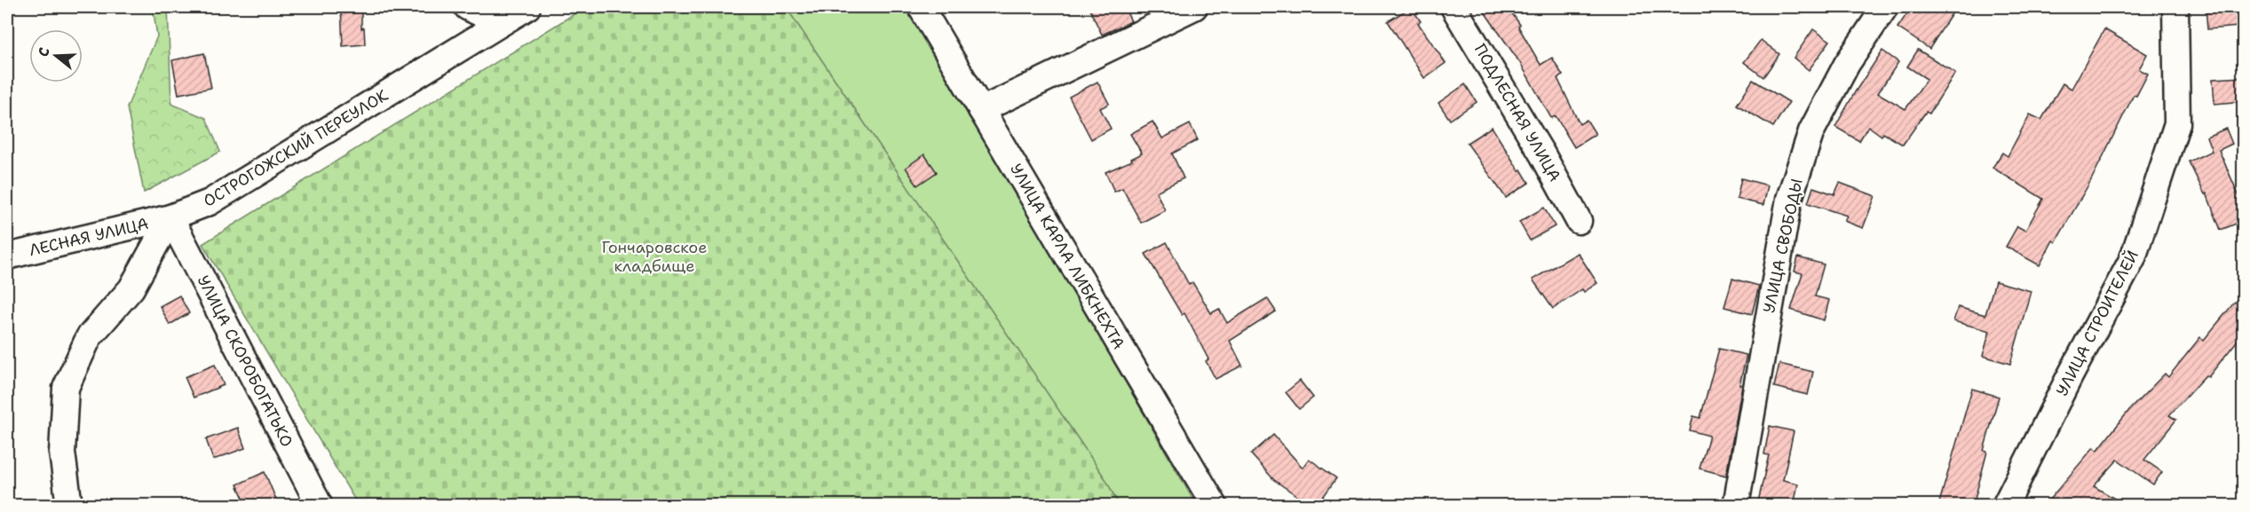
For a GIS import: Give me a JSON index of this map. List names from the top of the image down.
{
  "streets": {
    "street": [
      "ПОДЛЕСНАЯ УЛИЦА",
      "ОСТРОГОЖСКИЙ ПЕРЕУЛОК",
      "ЛЕСНАЯ УЛИЦА",
      "УЛИЦА СВОБОДЫ",
      "УЛИЦА КАРЛА ЛИБКНЕХТА",
      "УЛИЦА СТРОИТЕЛЕЙ",
      "УЛИЦА СКОРОБОГАТЬКО"
    ]
  },
  "crossings": [
    ["ОСТРОГОЖСКИЙ ПЕРЕУЛОК", "ЛЕСНАЯ УЛИЦА"],
    ["ОСТРОГОЖСКИЙ ПЕРЕУЛОК", "УЛИЦА СКОРОБОГАТЬКО"],
    ["ЛЕСНАЯ УЛИЦА", "УЛИЦА СКОРОБОГАТЬКО"]
  ],
  "parks": ["Гончаровское кладбище"],
  "north": "left"
}
